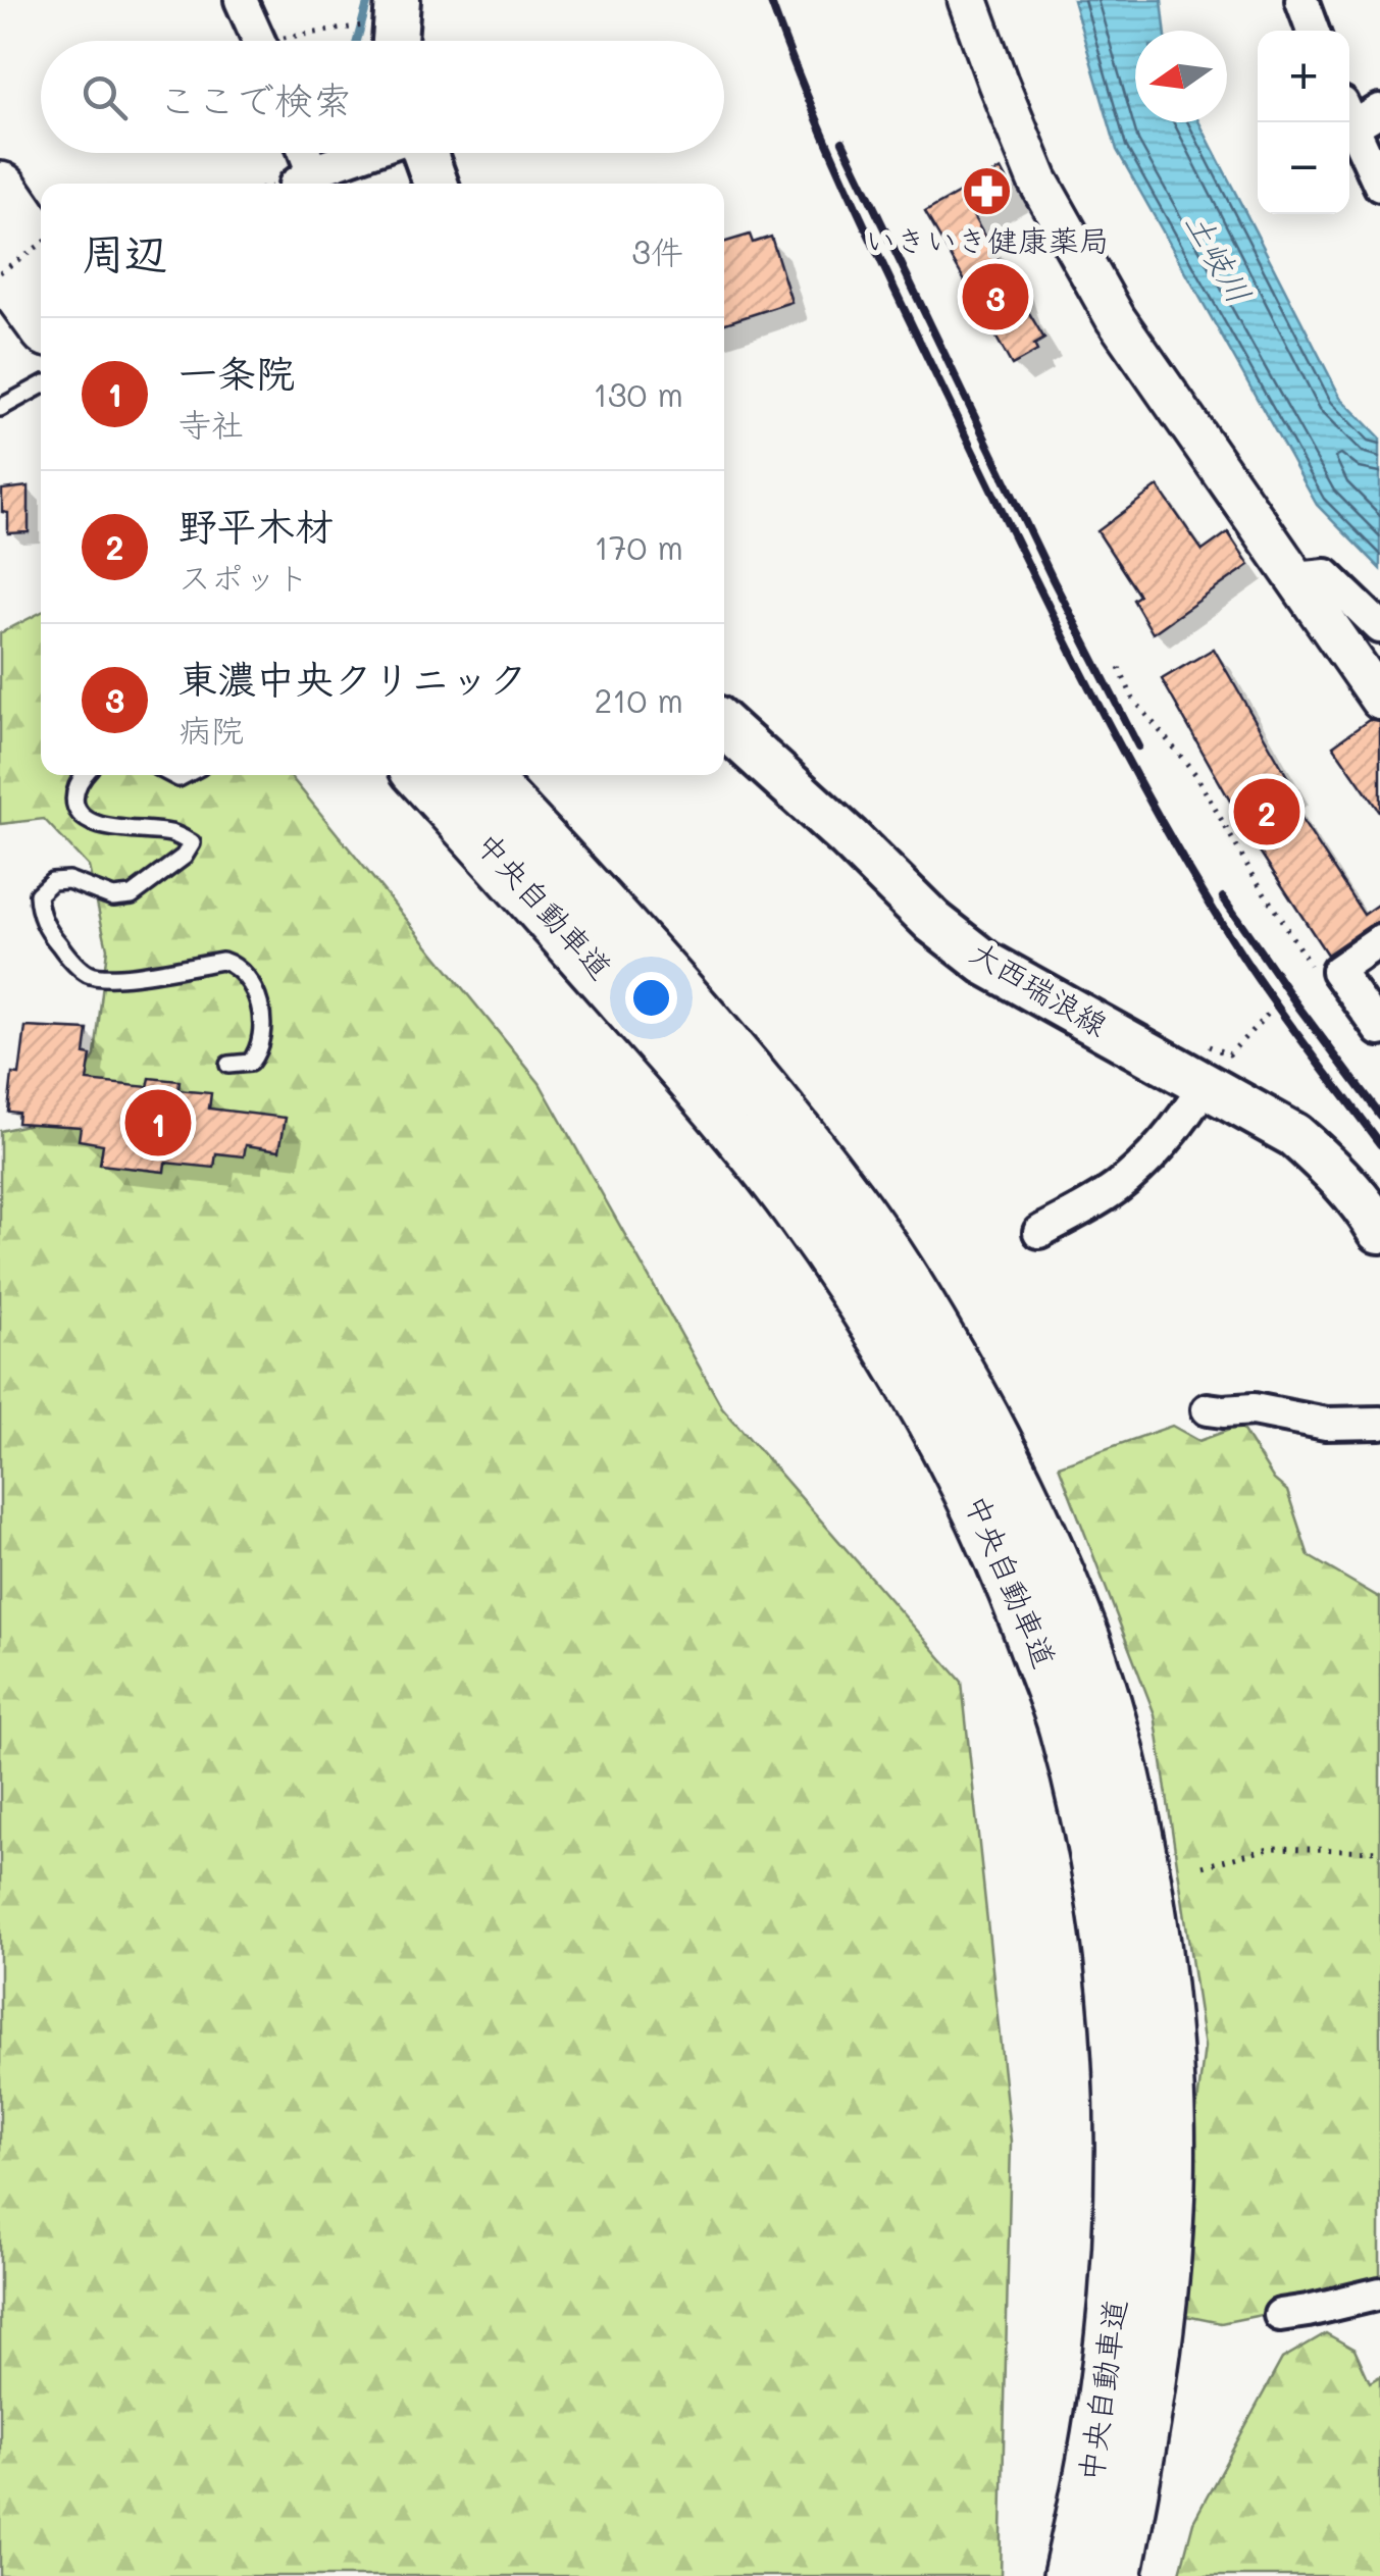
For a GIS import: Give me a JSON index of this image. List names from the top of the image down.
{
  "streets": {
    "highway": ["中央自動車道"],
    "main road": ["大西瑞浪線"]
  },
  "water": ["土岐川"],
  "places": {
    "pharmacy": ["いきいき健康薬局"]
  },
  "north": "left",
  "page": {
    "map_buttons": ["+", "−"],
    "search": "ここで検索",
    "heading": ["周辺", "3件"],
    "pins": ["3", "2", "1"],
    "list": [
      {
        "mark": "1",
        "name": "一条院",
        "note": "寺社",
        "value": "130 m"
      },
      {
        "mark": "2",
        "name": "野平木材",
        "note": "スポット",
        "value": "170 m"
      },
      {
        "mark": "3",
        "name": "東濃中央クリニック",
        "note": "病院",
        "value": "210 m"
      }
    ]
  }
}
